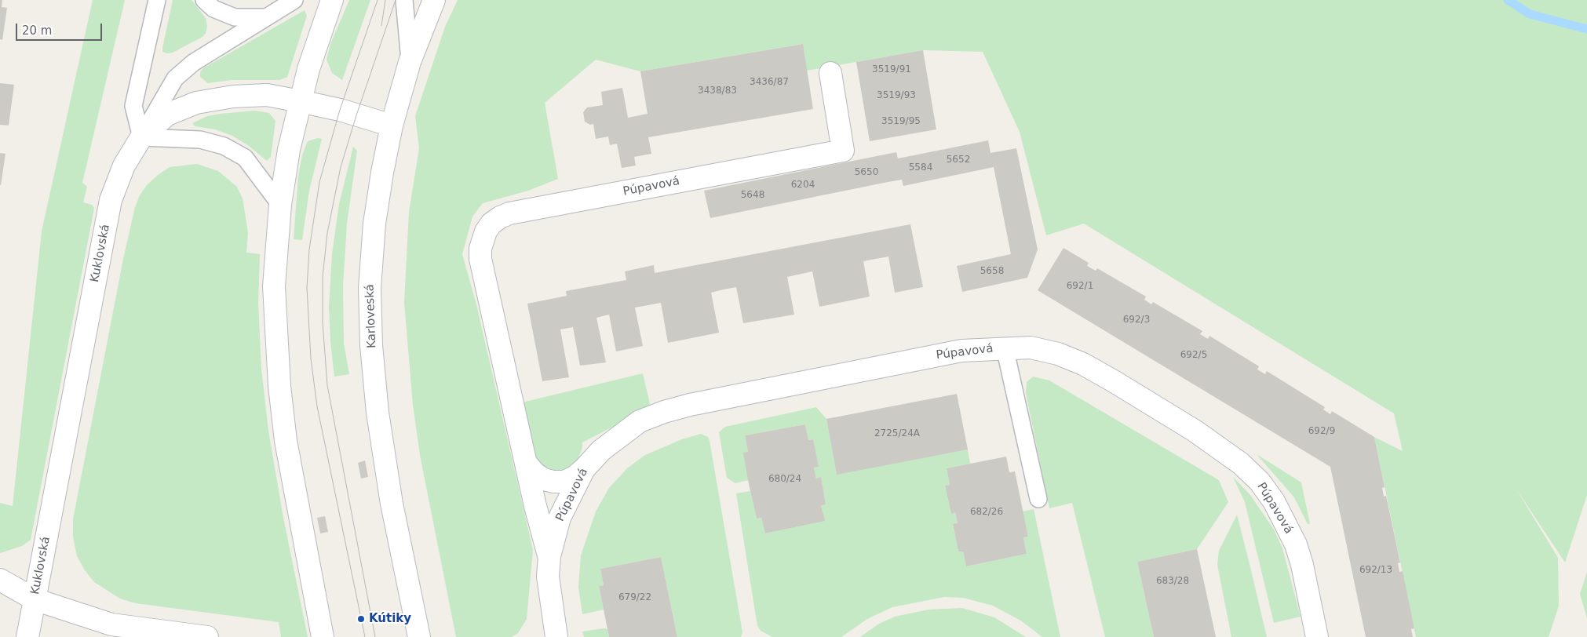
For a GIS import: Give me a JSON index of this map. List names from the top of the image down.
{
  "streets": {
    "street": ["Púpavová", "Kuklovská", "Karloveská"]
  },
  "crossings": [
    ["Kuklovská", "Karloveská"]
  ],
  "places": ["Kútiky"],
  "house_numbers": [
    "3519/91",
    "3436/87",
    "3438/83",
    "3519/93",
    "3519/95",
    "5652",
    "5584",
    "5650",
    "6204",
    "5648",
    "5658",
    "692/1",
    "692/3",
    "692/5",
    "692/9",
    "2725/24A",
    "680/24",
    "682/26",
    "692/13",
    "683/28",
    "679/22"
  ],
  "scale_bar": "20 m"
}
